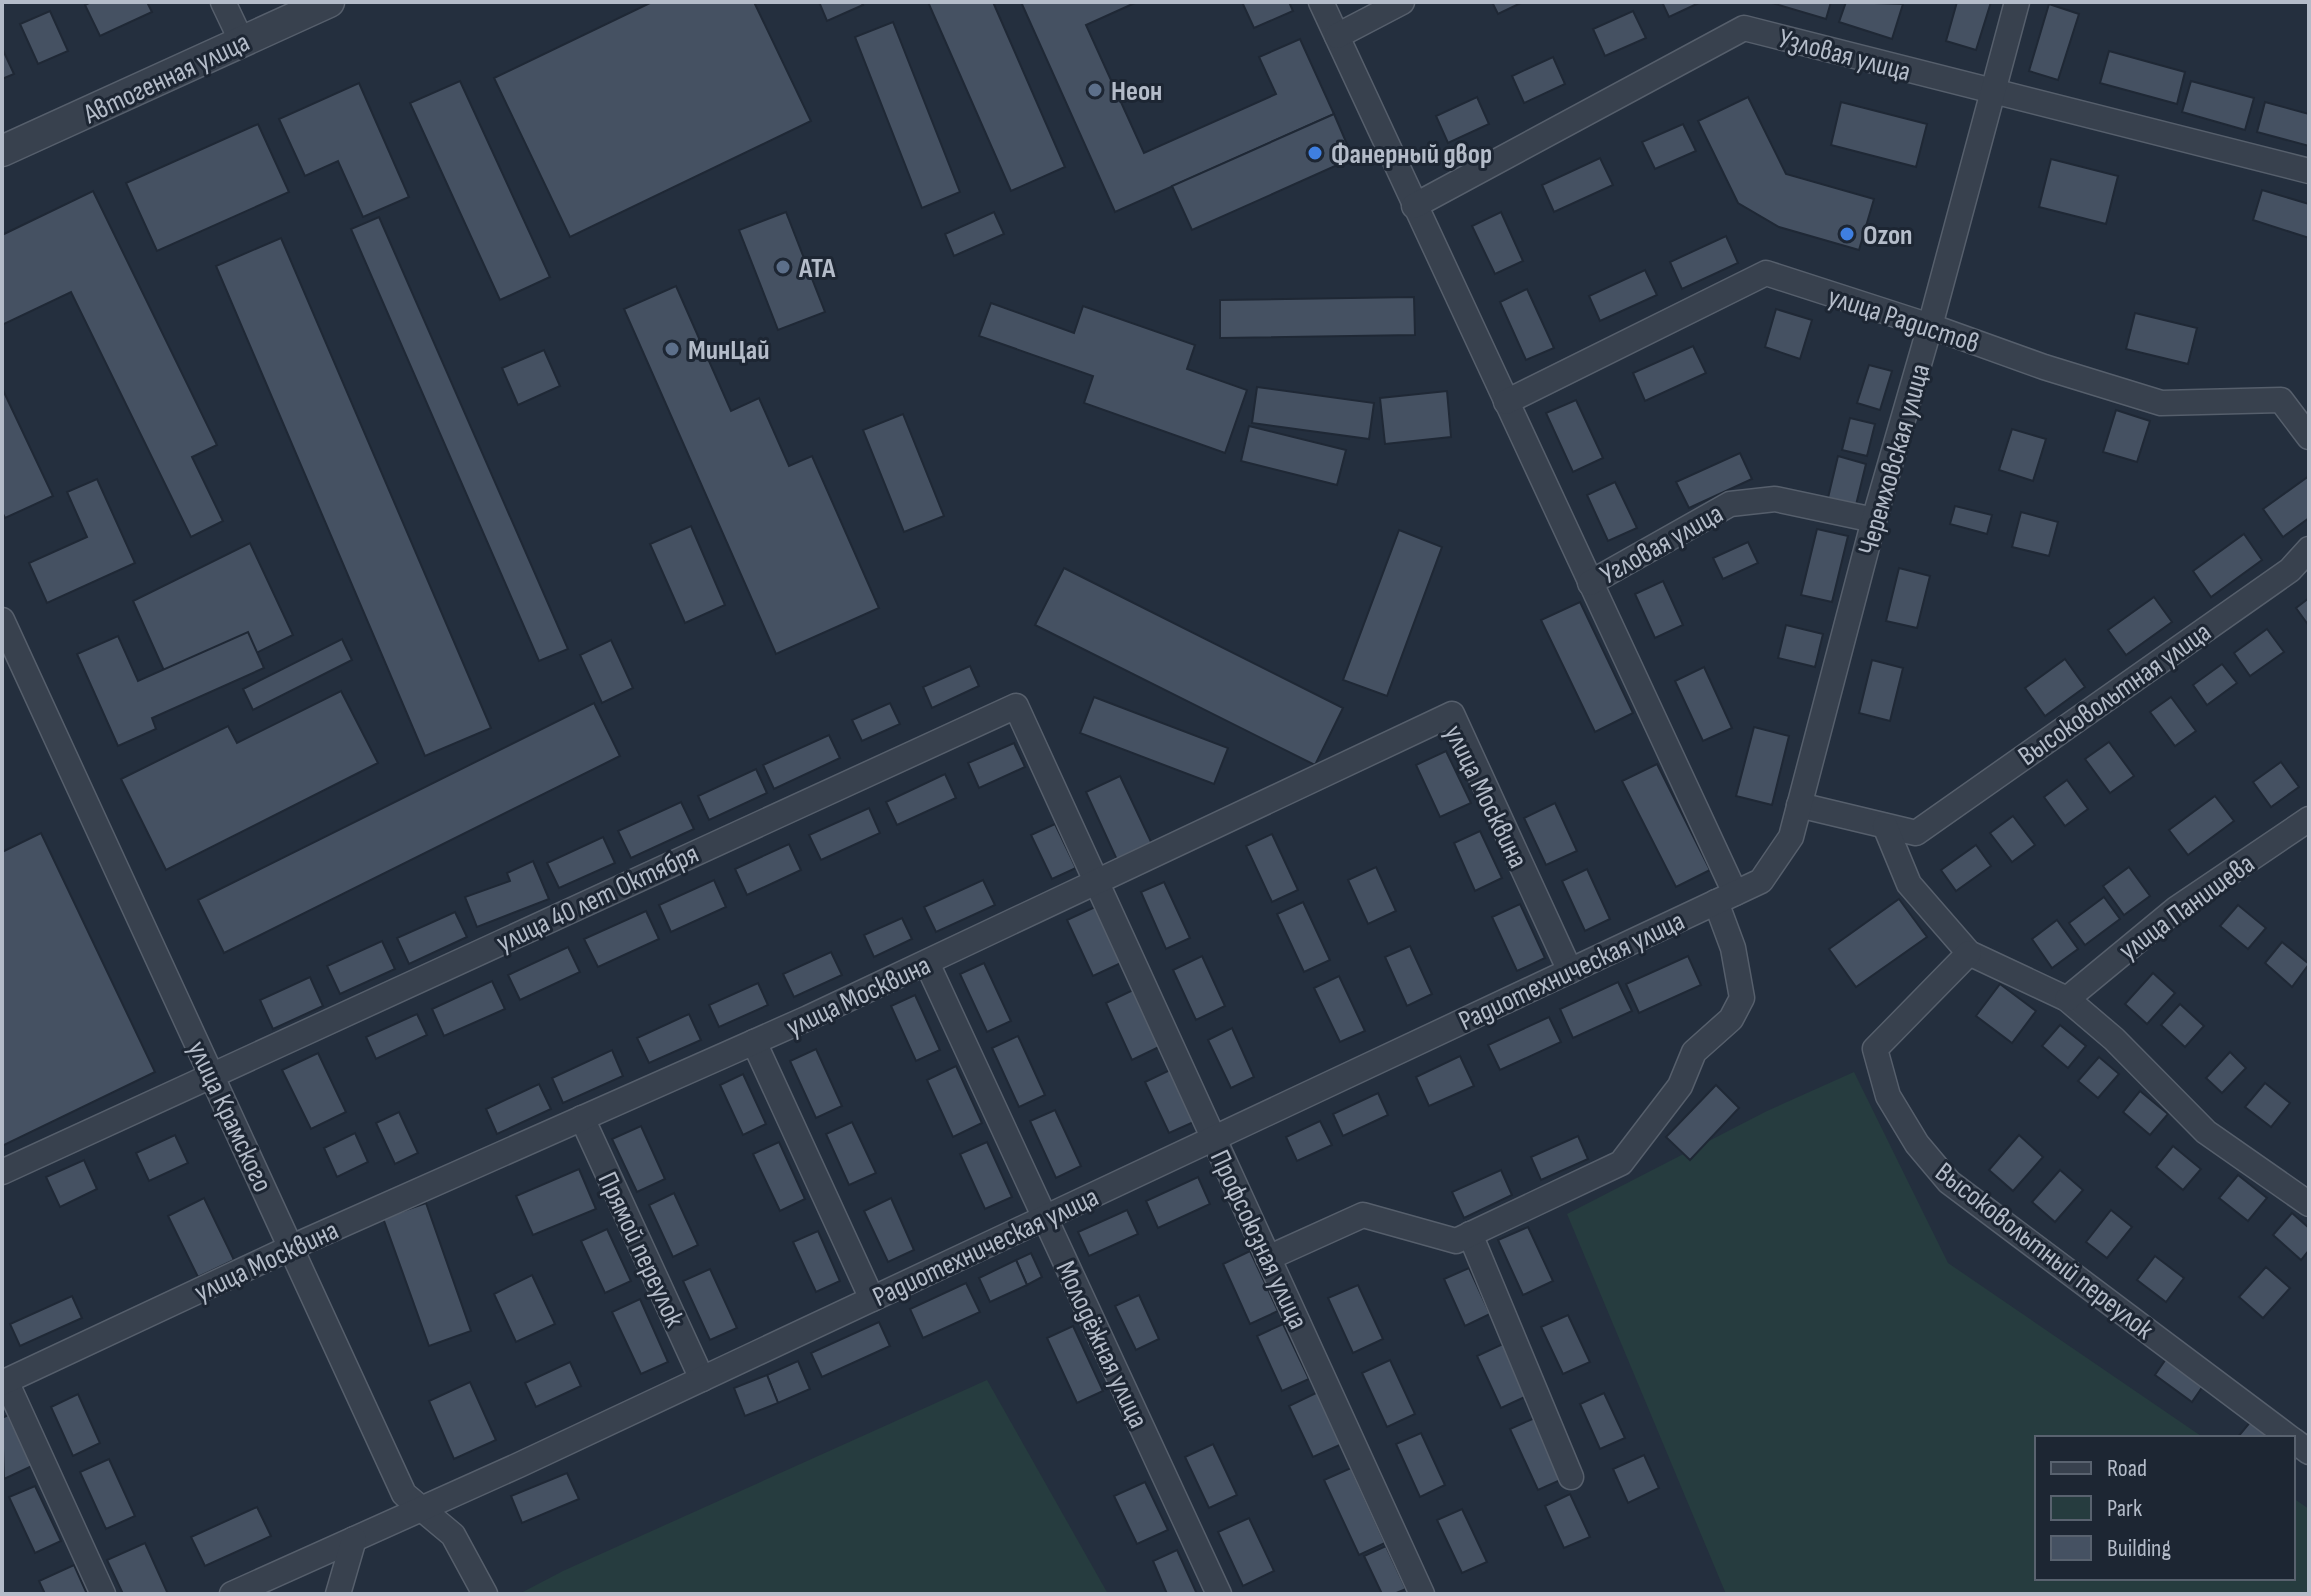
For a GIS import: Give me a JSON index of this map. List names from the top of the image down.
{
  "streets": {
    "street": [
      "Узловая улица",
      "Автогенная улица",
      "улица Радистов",
      "Черемховская улица",
      "Угловая улица",
      "Высоковольтная улица",
      "улица Москвина",
      "улица 40 лет Октября",
      "улица Панишева",
      "Радиотехническая улица",
      "улица Крамского",
      "Профсоюзная улица",
      "Прямой переулок",
      "Высоковольтный переулок",
      "Молодёжная улица"
    ]
  },
  "crossings": [
    ["Узловая улица", "Черемховская улица"],
    ["улица Радистов", "Черемховская улица"],
    ["Черемховская улица", "Угловая улица"],
    ["Черемховская улица", "Радиотехническая улица"],
    ["улица Москвина", "улица 40 лет Октября"],
    ["улица Москвина", "Радиотехническая улица"],
    ["улица Москвина", "улица Крамского"],
    ["улица Москвина", "Профсоюзная улица"],
    ["улица Москвина", "Прямой переулок"],
    ["улица Москвина", "Молодёжная улица"],
    ["улица 40 лет Октября", "улица Крамского"],
    ["улица 40 лет Октября", "Профсоюзная улица"],
    ["Радиотехническая улица", "улица Крамского"],
    ["Радиотехническая улица", "Профсоюзная улица"],
    ["Радиотехническая улица", "Прямой переулок"],
    ["Радиотехническая улица", "Молодёжная улица"]
  ],
  "places": [
    "Неон",
    "Фанерный двор",
    "Ozon",
    "АТА",
    "МинЦай"
  ],
  "legend": ["Road", "Park", "Building"]
}
